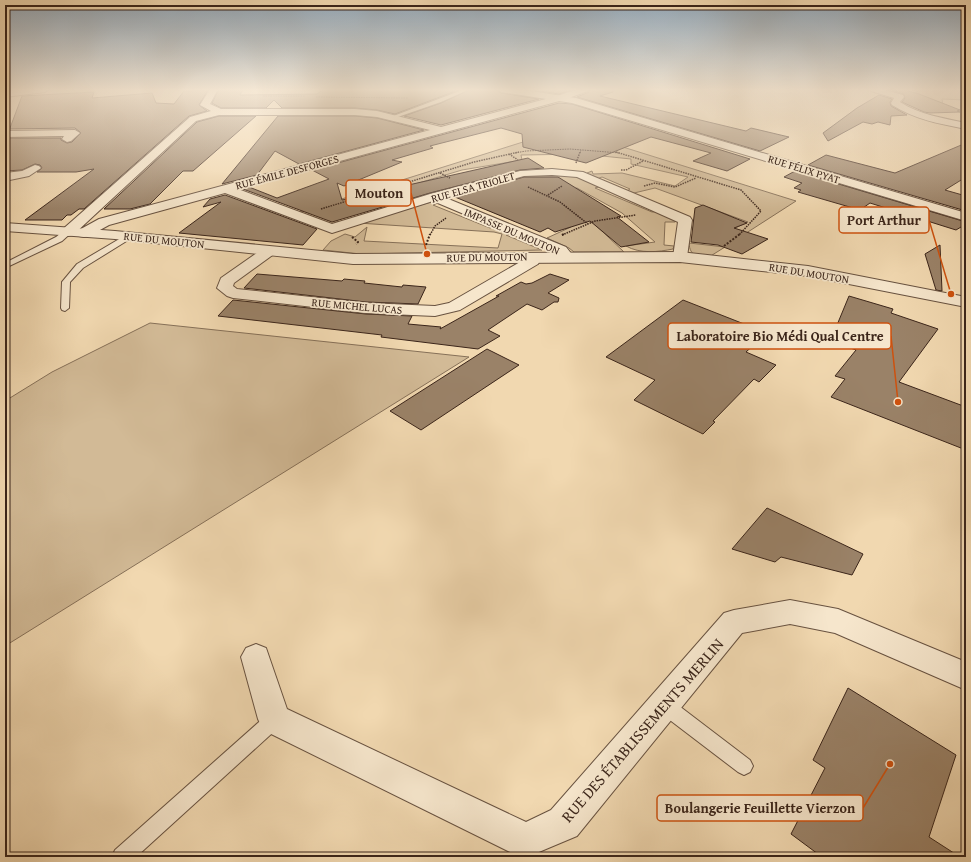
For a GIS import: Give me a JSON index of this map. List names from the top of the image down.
{
  "streets": {
    "street": [
      "RUE FÉLIX PYAT",
      "RUE ÉMILE DESFORGES",
      "RUE ELSA TRIOLET",
      "IMPASSE DU MOUTON",
      "RUE DU MOUTON",
      "RUE MICHEL LUCAS",
      "RUE DES ÉTABLISSEMENTS MERLIN"
    ]
  },
  "crossings": [
    ["RUE ÉMILE DESFORGES", "RUE DU MOUTON"],
    ["RUE ELSA TRIOLET", "IMPASSE DU MOUTON"],
    ["RUE ELSA TRIOLET", "RUE DU MOUTON"],
    ["IMPASSE DU MOUTON", "RUE DU MOUTON"],
    ["RUE DU MOUTON", "RUE MICHEL LUCAS"]
  ],
  "places": [
    "Mouton",
    "Port Arthur",
    "Laboratoire Bio Médi Qual Centre",
    "Boulangerie Feuillette Vierzon"
  ]
}
